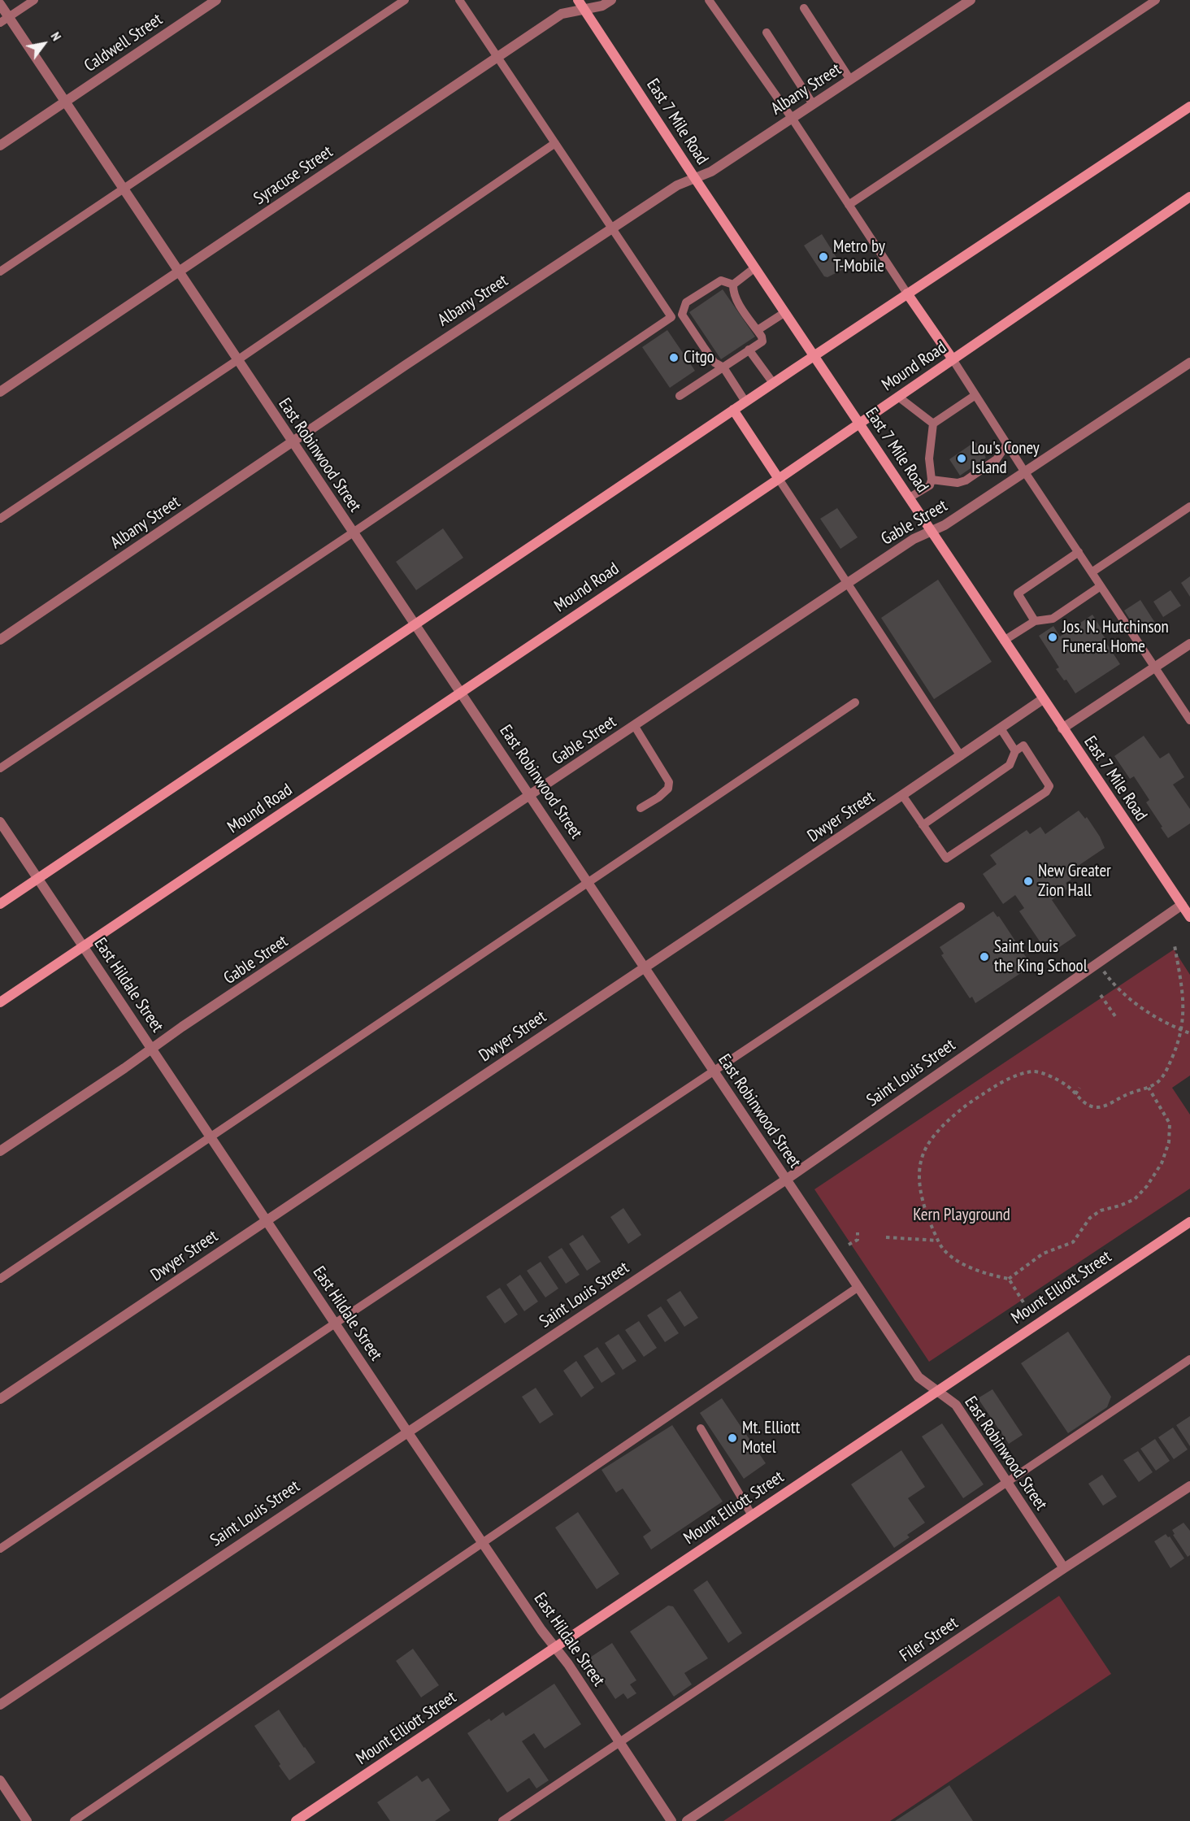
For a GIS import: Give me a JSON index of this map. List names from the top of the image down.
{
  "streets": {
    "main road": ["East 7 Mile Road", "Mound Road", "Mount Elliott Street"],
    "street": [
      "Caldwell Street",
      "Albany Street",
      "Syracuse Street",
      "East Robinwood Street",
      "Gable Street",
      "Dwyer Street",
      "East Hildale Street",
      "Saint Louis Street",
      "Filer Street"
    ]
  },
  "crossings": [
    ["Caldwell Street", "East Robinwood Street"],
    ["Albany Street", "East 7 Mile Road"],
    ["Albany Street", "East Robinwood Street"],
    ["East 7 Mile Road", "Syracuse Street"],
    ["East 7 Mile Road", "Mound Road"],
    ["East 7 Mile Road", "Gable Street"],
    ["East 7 Mile Road", "Dwyer Street"],
    ["East 7 Mile Road", "Saint Louis Street"],
    ["Syracuse Street", "East Robinwood Street"],
    ["Mound Road", "East Robinwood Street"],
    ["Mound Road", "East Hildale Street"],
    ["East Robinwood Street", "Gable Street"],
    ["East Robinwood Street", "Dwyer Street"],
    ["East Robinwood Street", "Saint Louis Street"],
    ["East Robinwood Street", "Mount Elliott Street"],
    ["East Robinwood Street", "Filer Street"],
    ["Gable Street", "East Hildale Street"],
    ["Dwyer Street", "East Hildale Street"],
    ["East Hildale Street", "Saint Louis Street"],
    ["East Hildale Street", "Mount Elliott Street"]
  ],
  "parks": ["Kern Playground"],
  "places": [
    "Metro by T-Mobile",
    "Citgo",
    "Lou's Coney Island",
    "Jos. N. Hutchinson Funeral Home",
    "New Greater Zion Hall",
    "Saint Louis the King School",
    "Mt. Elliott Motel"
  ],
  "north": "top right"
}
